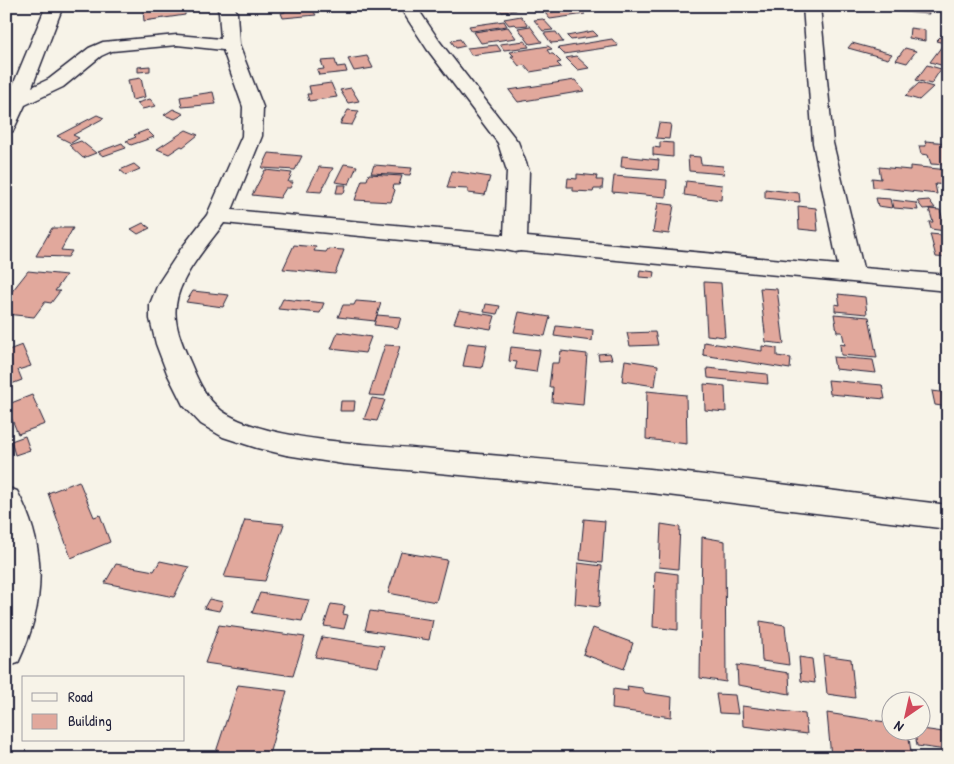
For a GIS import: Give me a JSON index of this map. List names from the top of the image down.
{
  "legend": ["Road", "Building"],
  "north": "bottom left"
}
